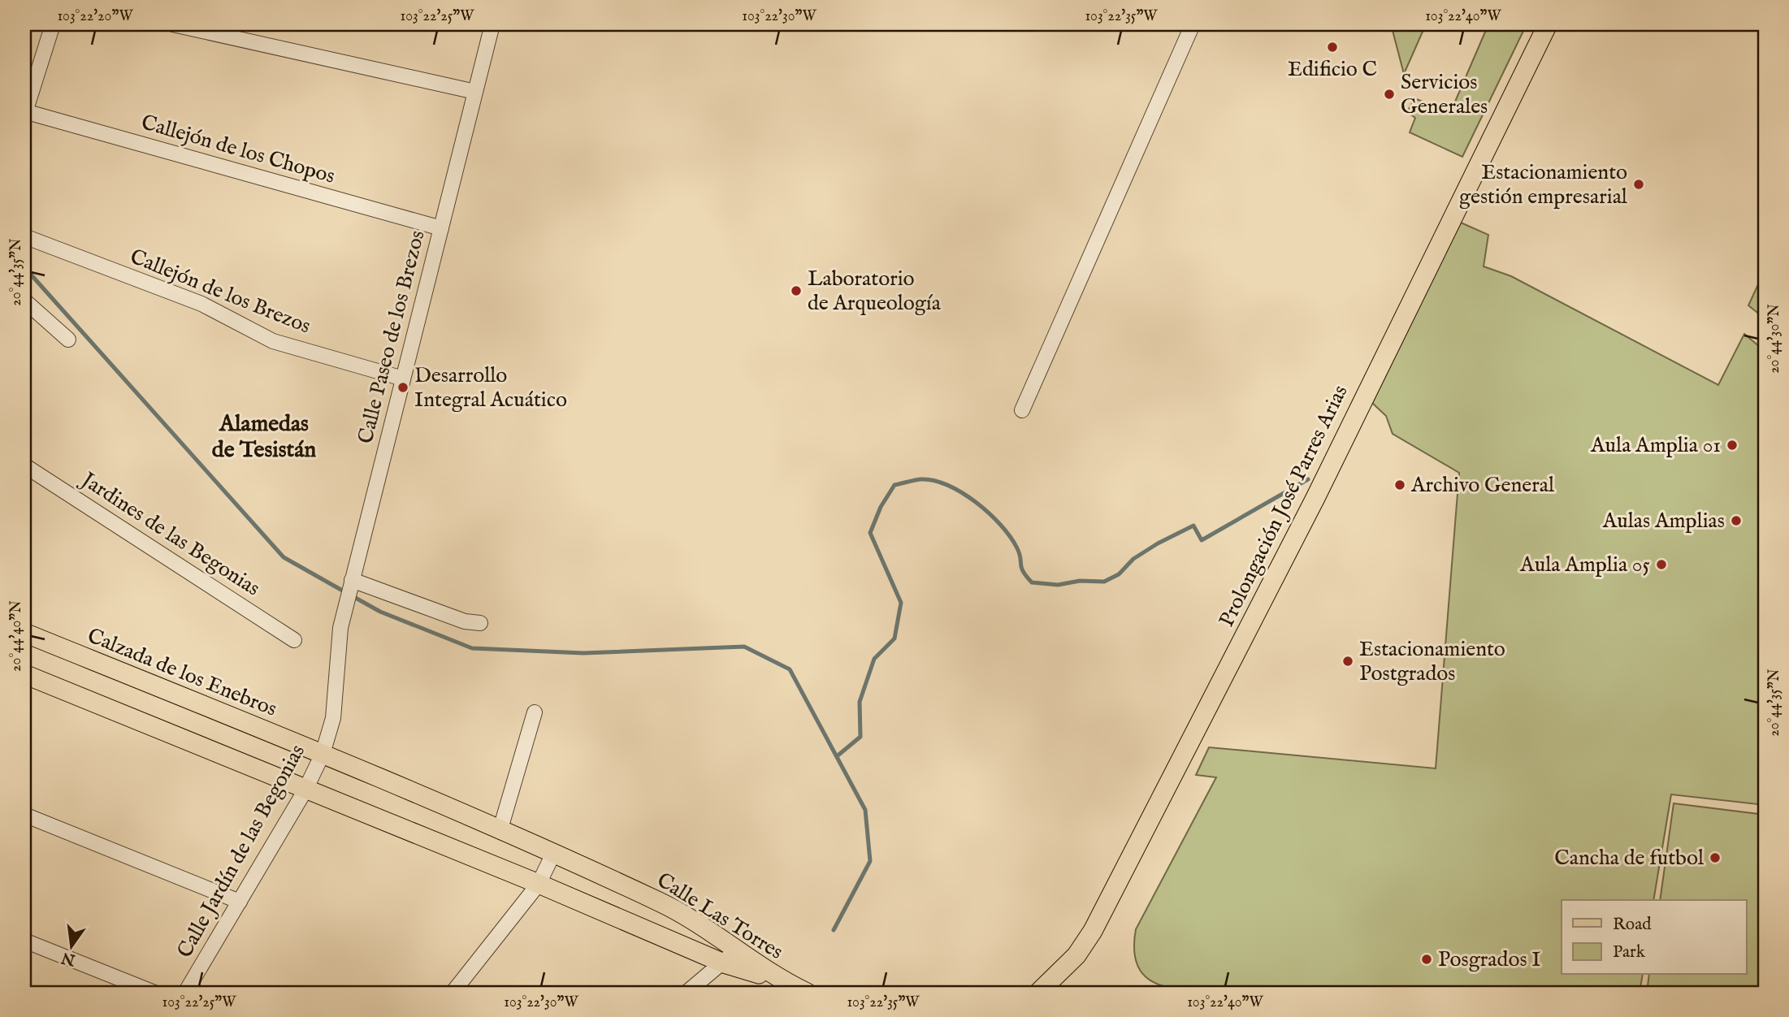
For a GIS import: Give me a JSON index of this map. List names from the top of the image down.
{
  "streets": {
    "main road": ["Prolongación José Parres Arias", "Calzada de los Enebros", "Calle Las Torres"],
    "street": [
      "Callejón de los Chopos",
      "Callejón de los Brezos",
      "Calle Paseo de los Brezos",
      "Jardines de las Begonias",
      "Calle Jardín de las Begonias"
    ]
  },
  "crossings": [
    ["Callejón de los Chopos", "Calle Paseo de los Brezos"],
    ["Callejón de los Brezos", "Calle Paseo de los Brezos"],
    ["Calle Paseo de los Brezos", "Calle Jardín de las Begonias"],
    ["Calzada de los Enebros", "Calle Jardín de las Begonias"],
    ["Calzada de los Enebros", "Calle Las Torres"],
    ["Calle Jardín de las Begonias", "Calle Las Torres"]
  ],
  "districts": ["Alamedas de Tesistán"],
  "places": [
    "Edificio C",
    "Servicios Generales",
    "Estacionamiento gestión empresarial",
    "Laboratorio de Arqueología",
    "Desarrollo Integral Acuático",
    "Aula Amplia 01",
    "Archivo General",
    "Aulas Amplias",
    "Aula Amplia 05",
    "Estacionamiento Postgrados",
    "Cancha de futbol",
    "Posgrados I"
  ],
  "legend": ["Road", "Park"],
  "north": "bottom",
  "coordinates": [
    "103°22'20\"W",
    "103°22'25\"W",
    "103°22'30\"W",
    "103°22'35\"W",
    "103°22'40\"W",
    "20°44'35\"N",
    "20°44'30\"N",
    "20°44'40\"N"
  ]
}
